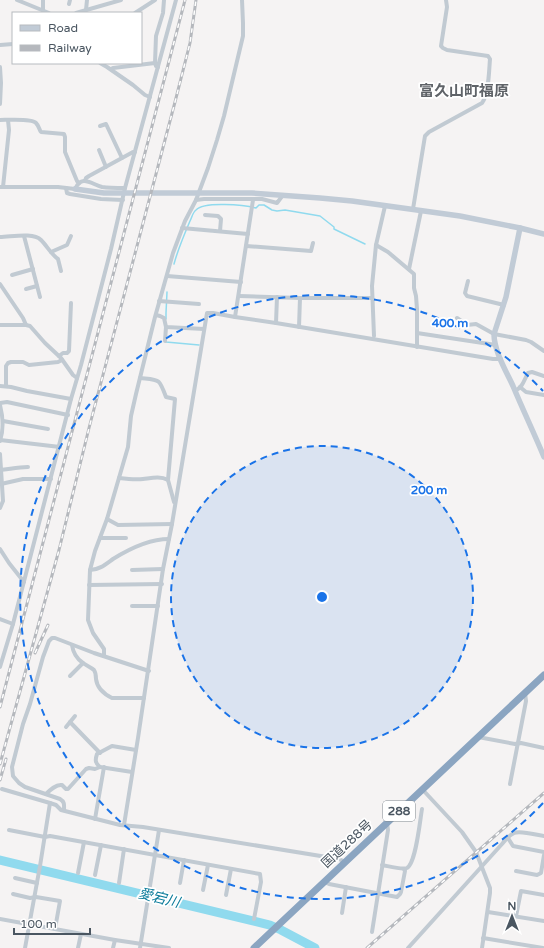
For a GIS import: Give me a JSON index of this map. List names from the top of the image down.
{
  "streets": {
    "highway": ["288", "国道288号"]
  },
  "districts": ["富久山町福原"],
  "water": ["愛宕川"],
  "legend": ["Road", "Railway"],
  "scale_bar": "100 m",
  "north": "top",
  "rings": ["400 m", "200 m"]
}
